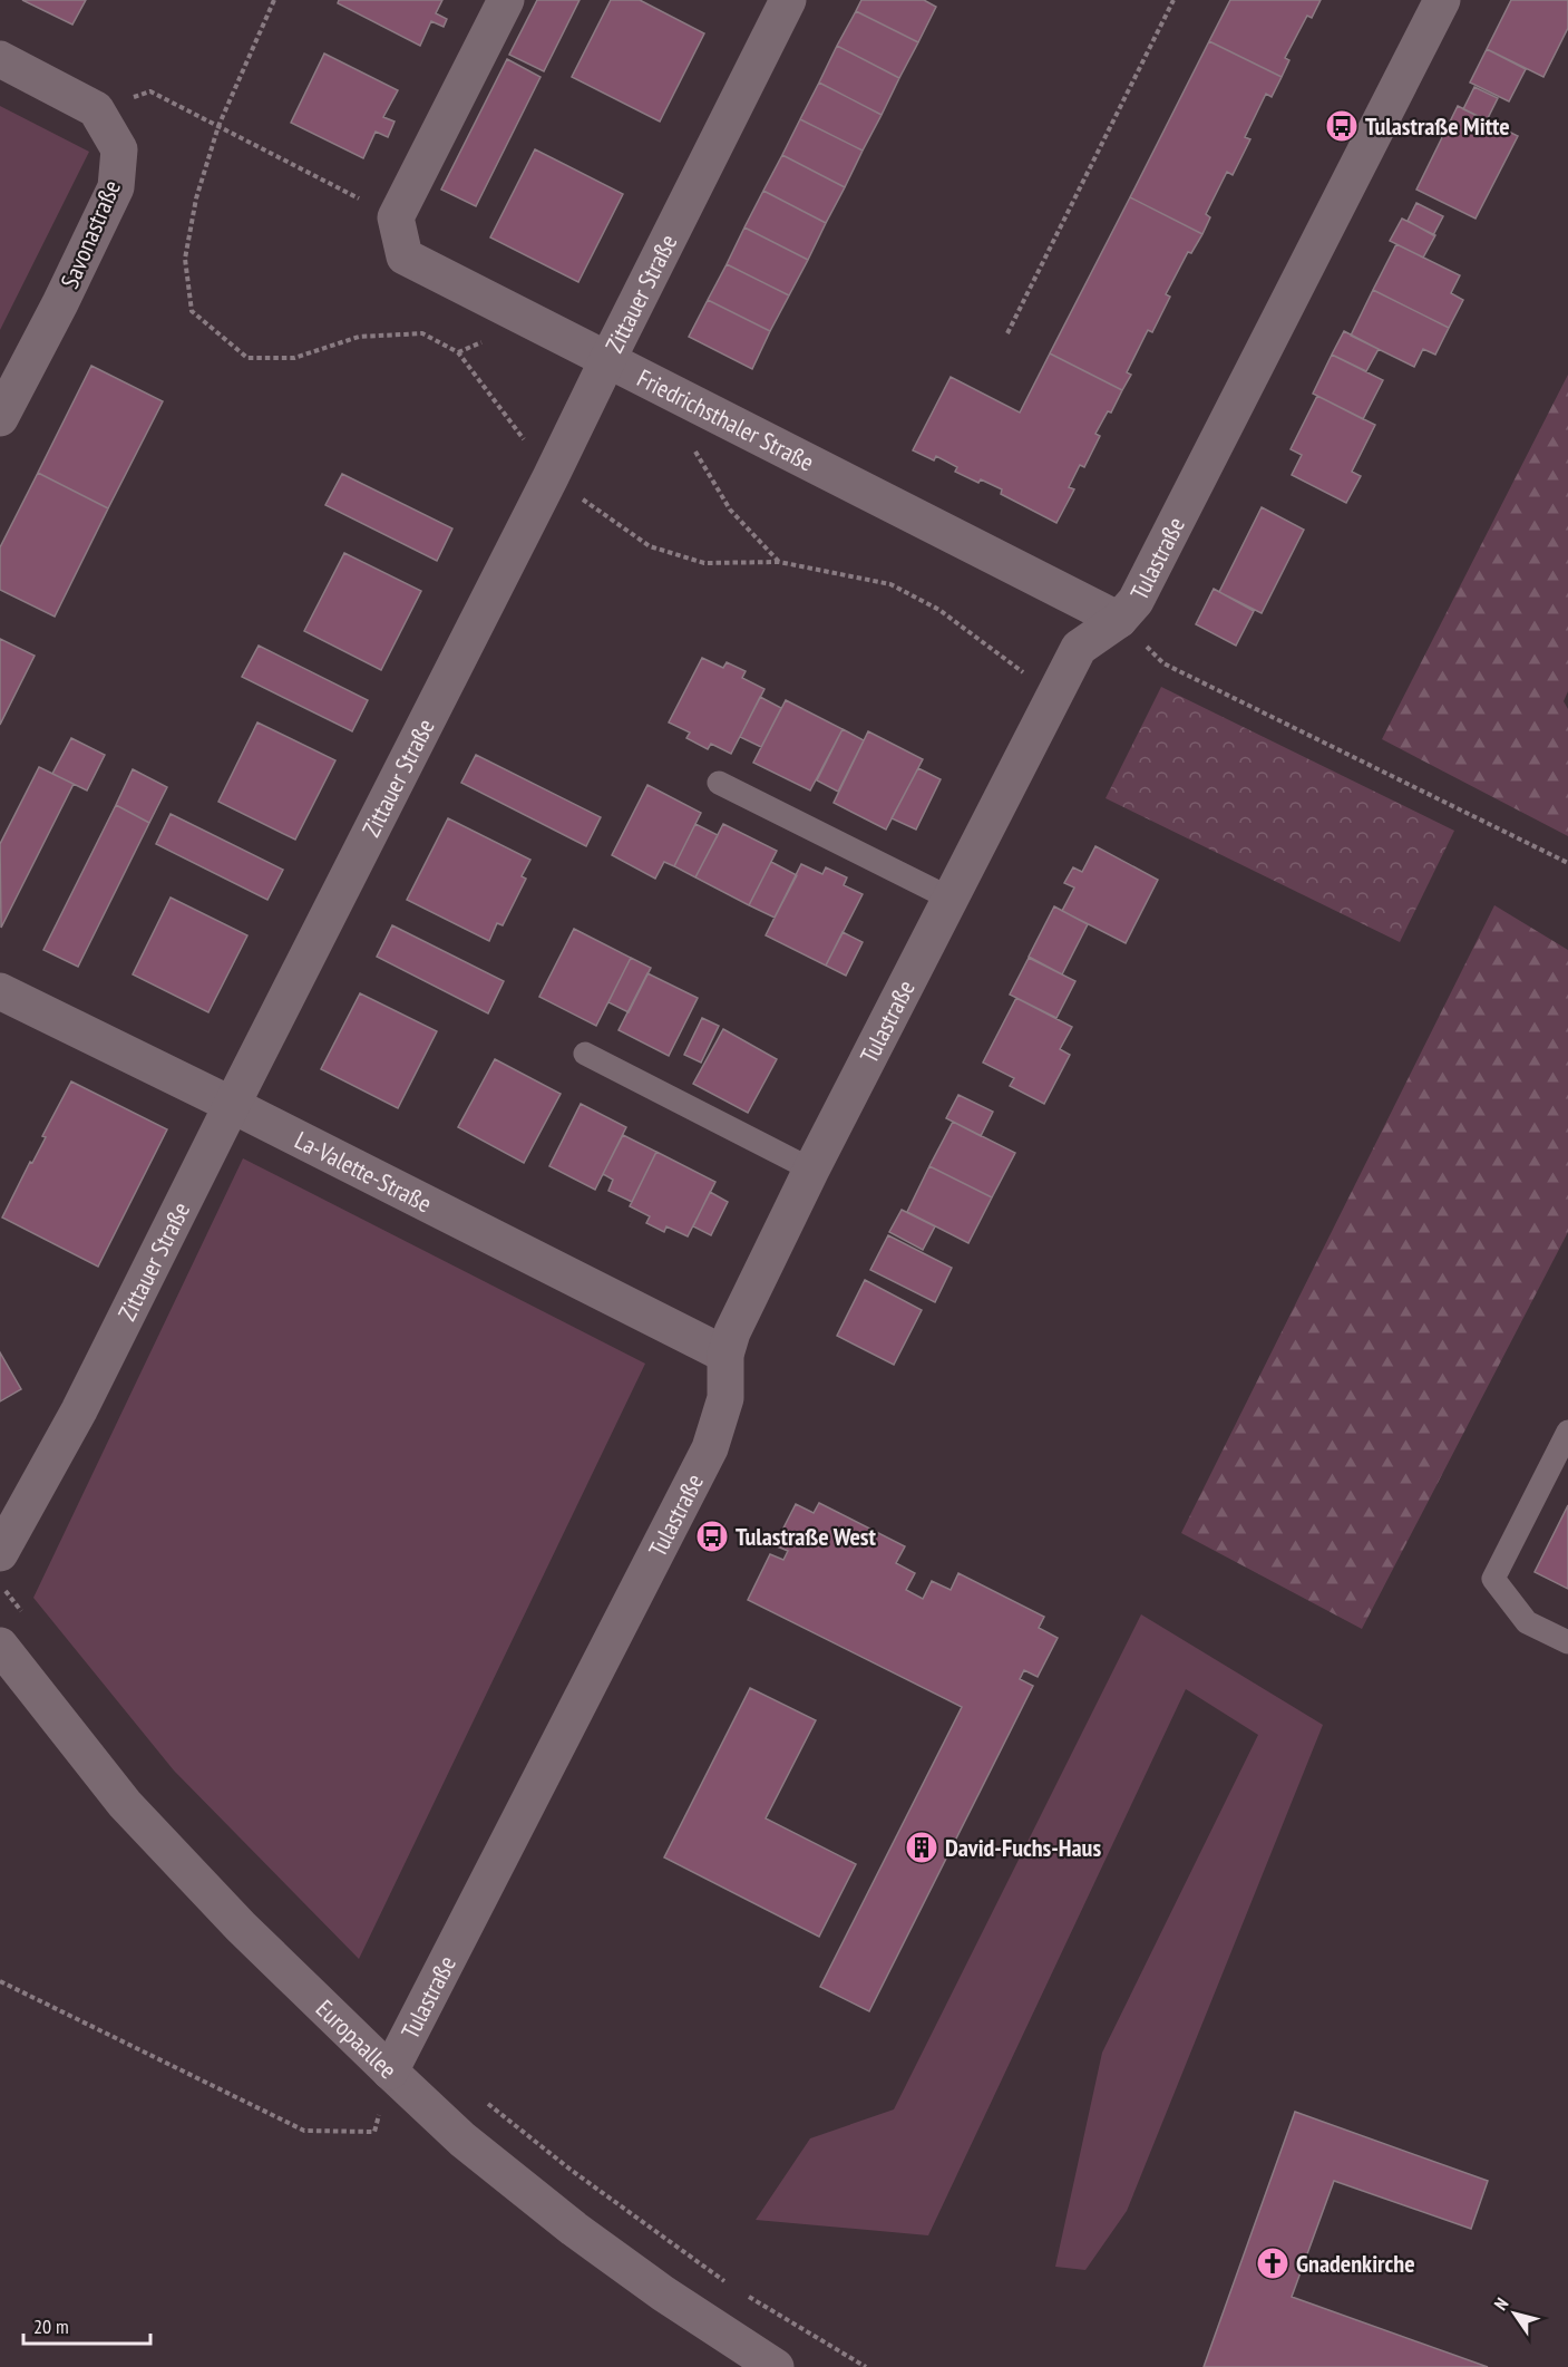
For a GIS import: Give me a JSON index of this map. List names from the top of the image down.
{
  "streets": {
    "street": [
      "Savonastraße",
      "Zittauer Straße",
      "Friedrichsthaler Straße",
      "Tulastraße",
      "La-Valette-Straße",
      "Europaallee"
    ]
  },
  "crossings": [
    ["Zittauer Straße", "Friedrichsthaler Straße"],
    ["Zittauer Straße", "La-Valette-Straße"],
    ["Friedrichsthaler Straße", "Tulastraße"],
    ["Tulastraße", "La-Valette-Straße"],
    ["Tulastraße", "Europaallee"]
  ],
  "places": {
    "bus stop": ["Tulastraße Mitte", "Tulastraße West"],
    "building": ["David-Fuchs-Haus"],
    "church": ["Gnadenkirche"]
  },
  "scale_bar": "20 m",
  "north": "top left"
}
